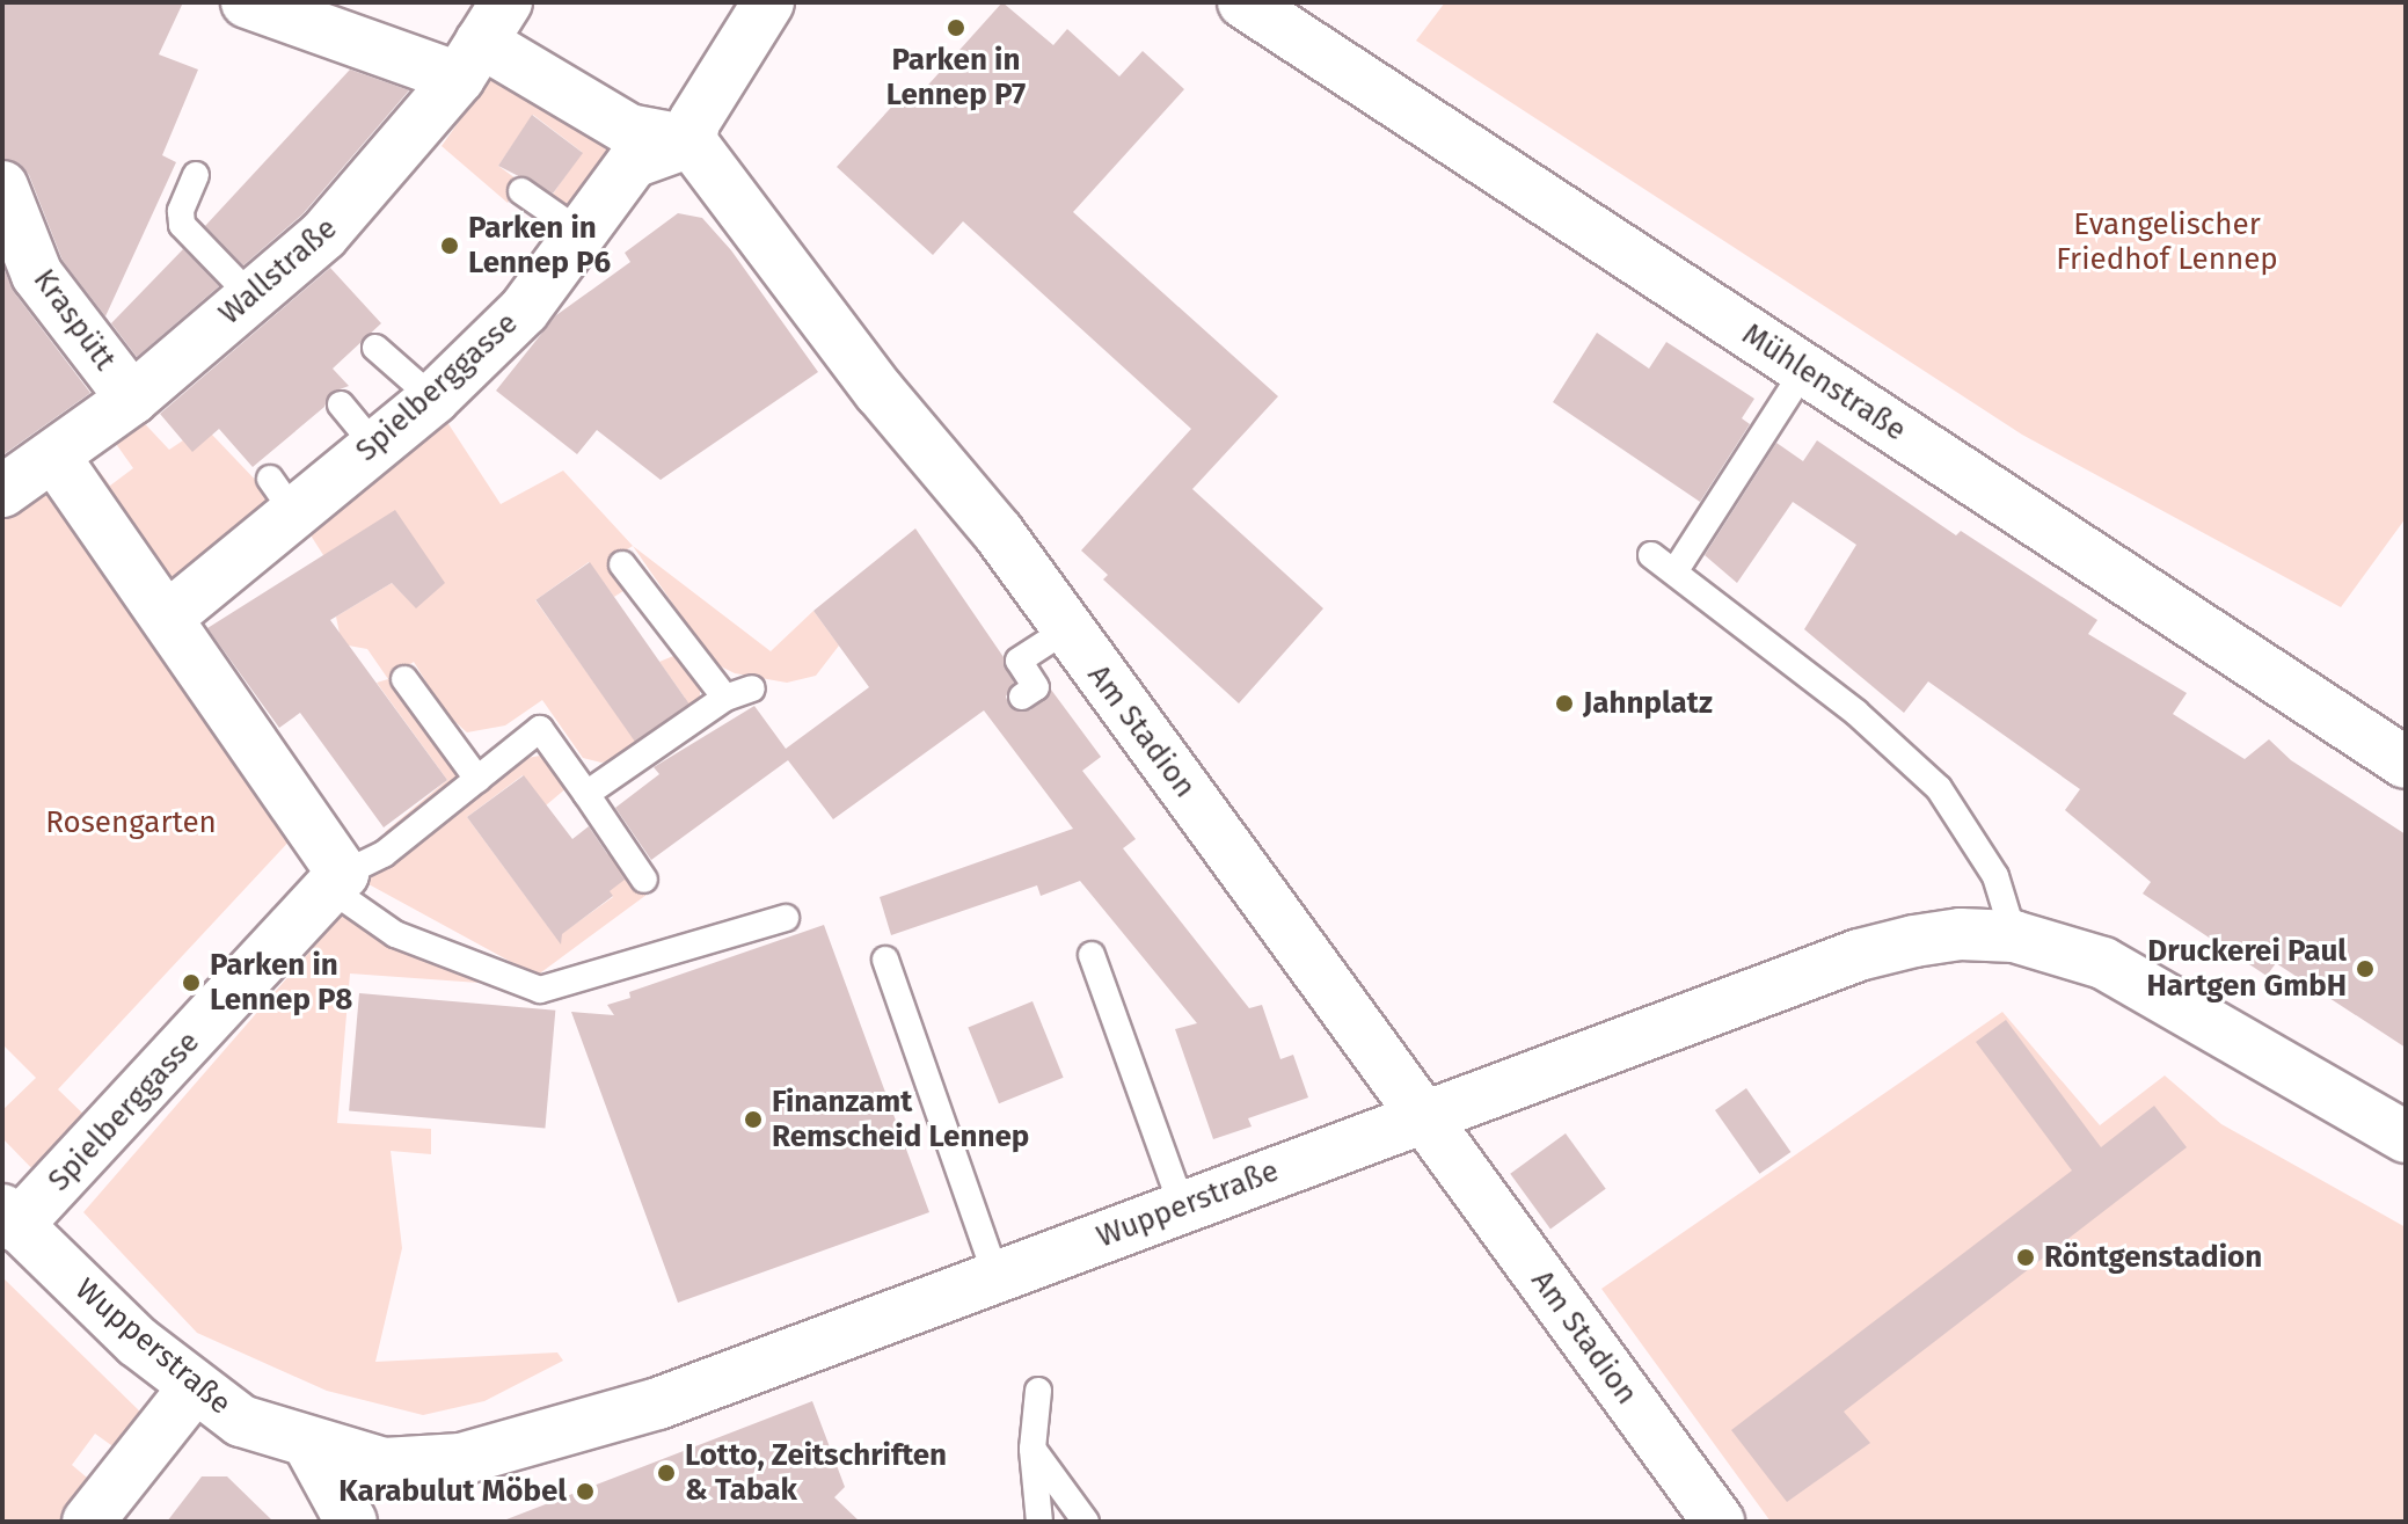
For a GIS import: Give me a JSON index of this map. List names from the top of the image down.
{
  "streets": {
    "street": [
      "Wallstraße",
      "Kraspütt",
      "Mühlenstraße",
      "Spielberggasse",
      "Am Stadion",
      "Wupperstraße"
    ]
  },
  "crossings": [
    ["Wallstraße", "Kraspütt"],
    ["Spielberggasse", "Am Stadion"],
    ["Spielberggasse", "Wupperstraße"],
    ["Am Stadion", "Wupperstraße"]
  ],
  "parks": ["Evangelischer Friedhof Lennep", "Rosengarten"],
  "places": [
    "Parken in Lennep P7",
    "Parken in Lennep P6",
    "Jahnplatz",
    "Druckerei Paul Hartgen GmbH",
    "Parken in Lennep P8",
    "Finanzamt Remscheid Lennep",
    "Röntgenstadion",
    "Lotto, Zeitschriften & Tabak",
    "Karabulut Möbel"
  ]
}
